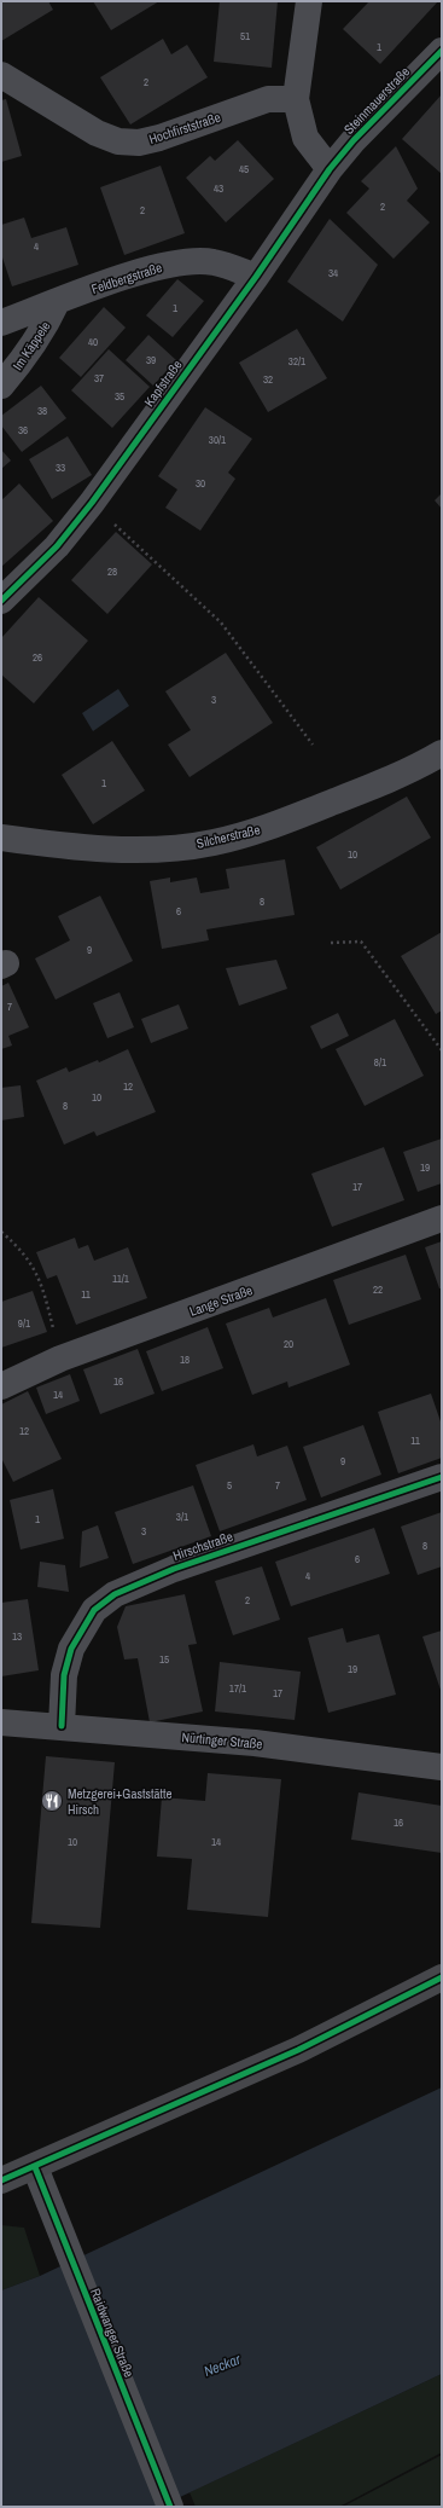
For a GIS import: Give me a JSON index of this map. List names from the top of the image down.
{
  "streets": {
    "street": [
      "Steinmauerstraße",
      "Hochfirststraße",
      "Feldbergstraße",
      "Im Käppele",
      "Kapfstraße",
      "Silcherstraße",
      "Lange Straße",
      "Hirschstraße",
      "Nürtinger Straße",
      "Raidwanger Straße"
    ]
  },
  "crossings": [
    ["Steinmauerstraße", "Kapfstraße"],
    ["Feldbergstraße", "Im Käppele"],
    ["Feldbergstraße", "Kapfstraße"],
    ["Hirschstraße", "Nürtinger Straße"]
  ],
  "water": ["Neckar"],
  "places": {
    "restaurant": ["Metzgerei+Gaststätte Hirsch"]
  },
  "house_numbers": [
    "51",
    "1",
    "2",
    "45",
    "43",
    "2",
    "2",
    "4",
    "34",
    "1",
    "40",
    "39",
    "32/1",
    "37",
    "32",
    "35",
    "38",
    "36",
    "30/1",
    "33",
    "30",
    "28",
    "26",
    "3",
    "1",
    "10",
    "8",
    "6",
    "9",
    "7",
    "8/1",
    "12",
    "10",
    "8",
    "19",
    "17",
    "11/1",
    "22",
    "11",
    "9/1",
    "20",
    "18",
    "16",
    "14",
    "12",
    "11",
    "9",
    "5",
    "7",
    "3/1",
    "1",
    "3",
    "8",
    "6",
    "4",
    "2",
    "13",
    "15",
    "19",
    "17/1",
    "17",
    "16",
    "10",
    "14"
  ]
}
